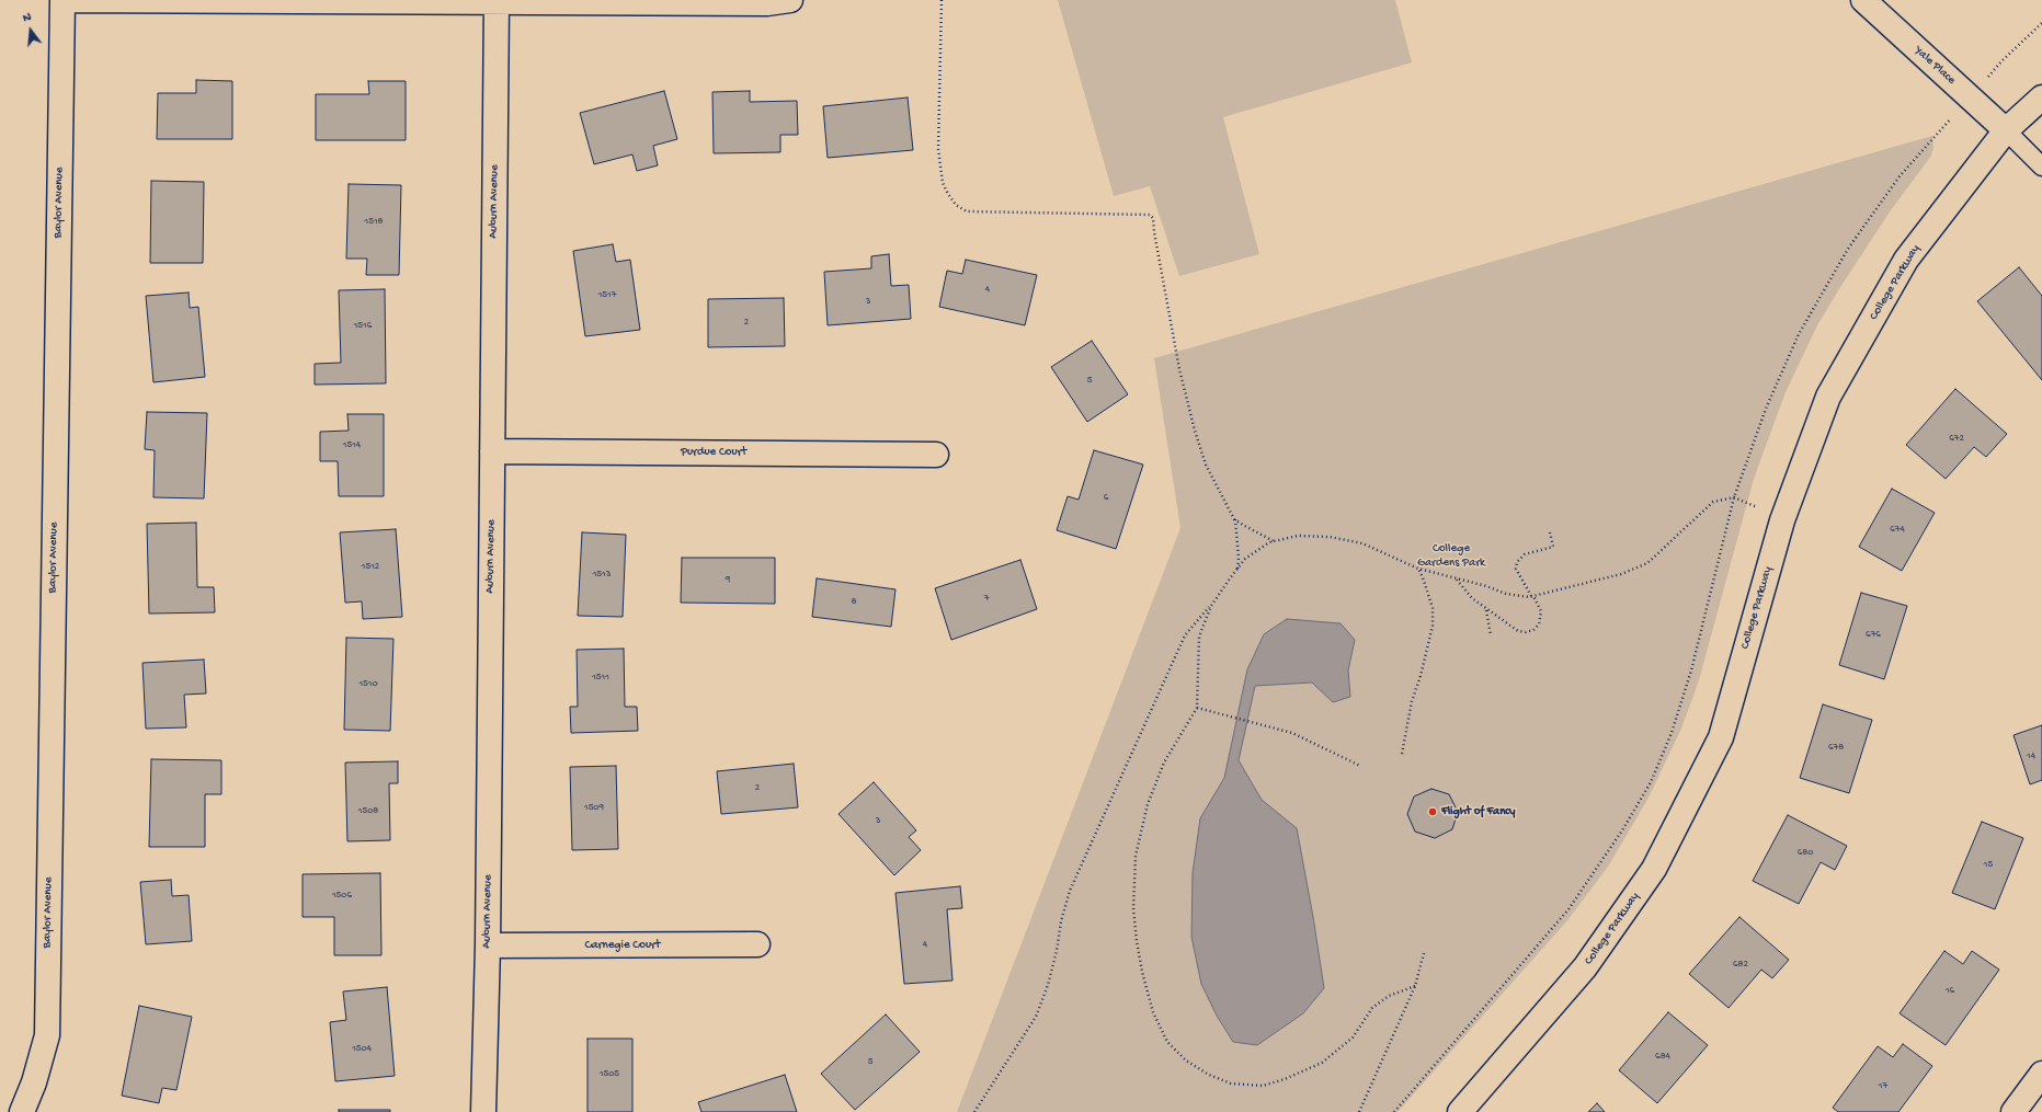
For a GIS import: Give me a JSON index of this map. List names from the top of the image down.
{
  "streets": {
    "street": [
      "Yale Place",
      "Auburn Avenue",
      "Baylor Avenue",
      "College Parkway",
      "Purdue Court",
      "Carnegie Court"
    ]
  },
  "crossings": [
    ["Yale Place", "College Parkway"],
    ["Auburn Avenue", "Purdue Court"],
    ["Auburn Avenue", "Carnegie Court"]
  ],
  "parks": ["College Gardens Park"],
  "places": ["Flight of Fancy"],
  "house_numbers": [
    "1518",
    "4",
    "1517",
    "3",
    "2",
    "1516",
    "5",
    "672",
    "1514",
    "6",
    "674",
    "1512",
    "1513",
    "9",
    "7",
    "8",
    "676",
    "1511",
    "1510",
    "678",
    "14",
    "2",
    "1509",
    "1508",
    "3",
    "680",
    "15",
    "1506",
    "4",
    "682",
    "16",
    "1504",
    "684",
    "5",
    "1505",
    "17"
  ],
  "north": "top"
}
